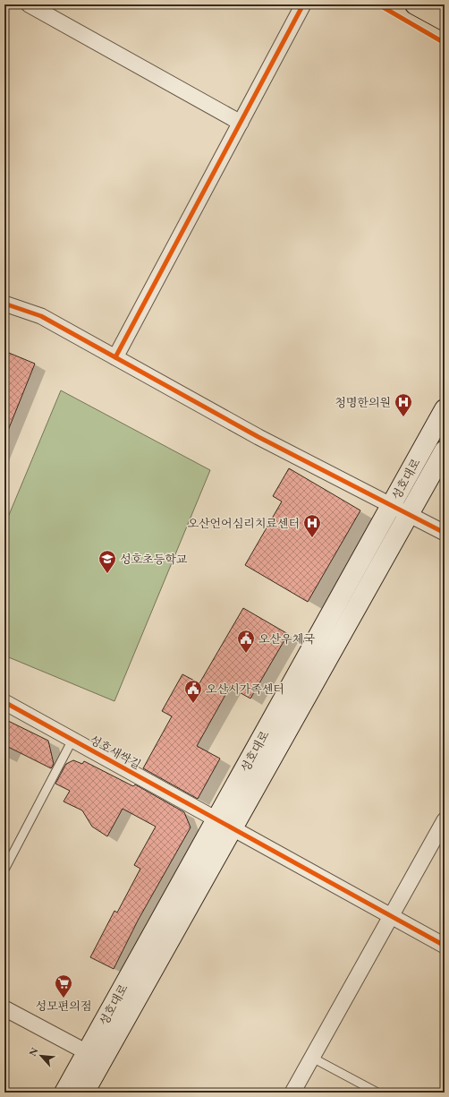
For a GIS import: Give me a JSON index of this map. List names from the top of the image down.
{
  "streets": {
    "main road": ["성호대로"],
    "street": ["성호새싹길"]
  },
  "crossings": [
    ["성호대로", "성호새싹길"]
  ],
  "places": {
    "hospital": ["청명한의원", "오산언어심리치료센터"],
    "school or university": ["성호초등학교"],
    "public building": ["오산우체국", "오산시가족센터"],
    "supermarket": ["성모편의점"]
  },
  "north": "top left"
}
